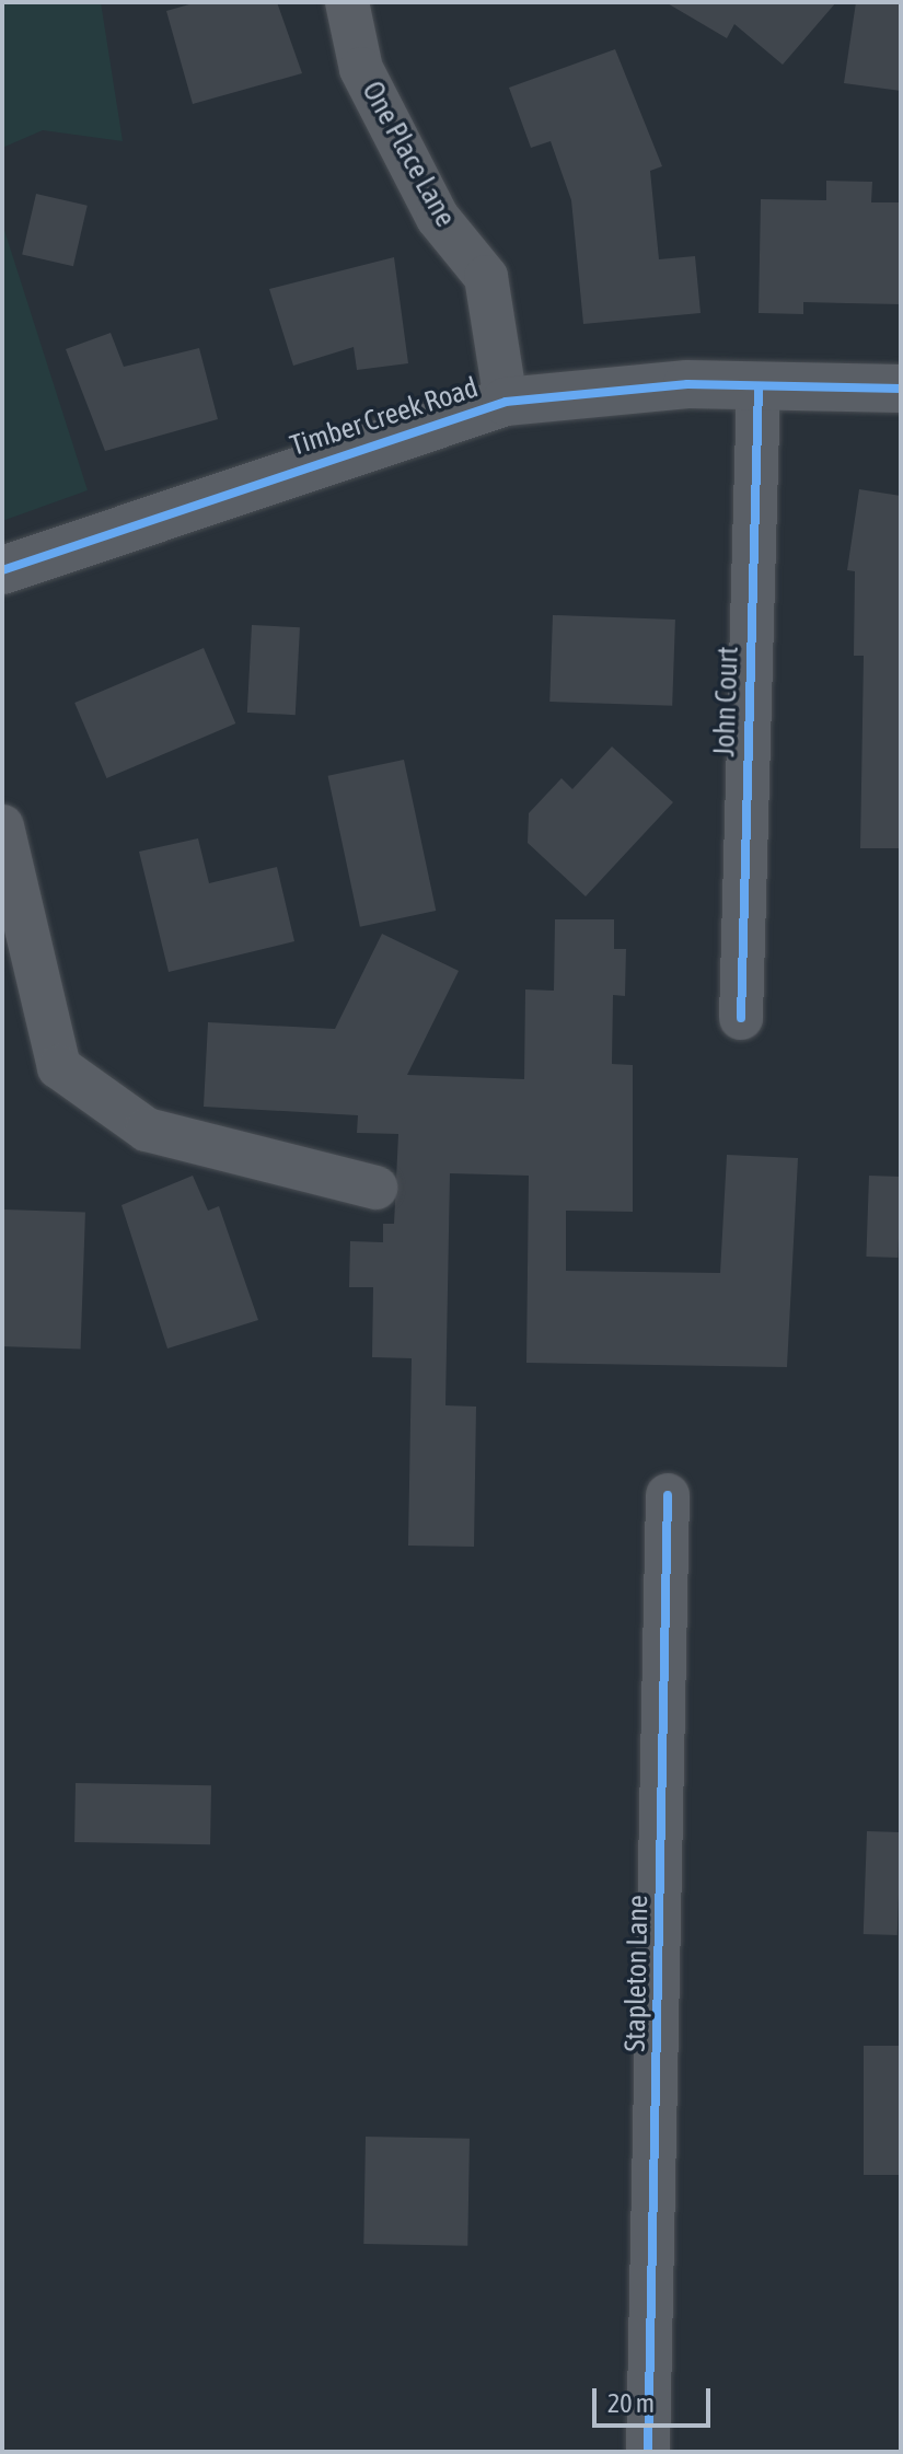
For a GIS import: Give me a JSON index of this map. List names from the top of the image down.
{
  "streets": {
    "street": [
      "One Place Lane",
      "Timber Creek Road",
      "John Court",
      "Stapleton Lane"
    ]
  },
  "crossings": [
    ["One Place Lane", "Timber Creek Road"],
    ["Timber Creek Road", "John Court"]
  ],
  "scale_bar": "20 m"
}
